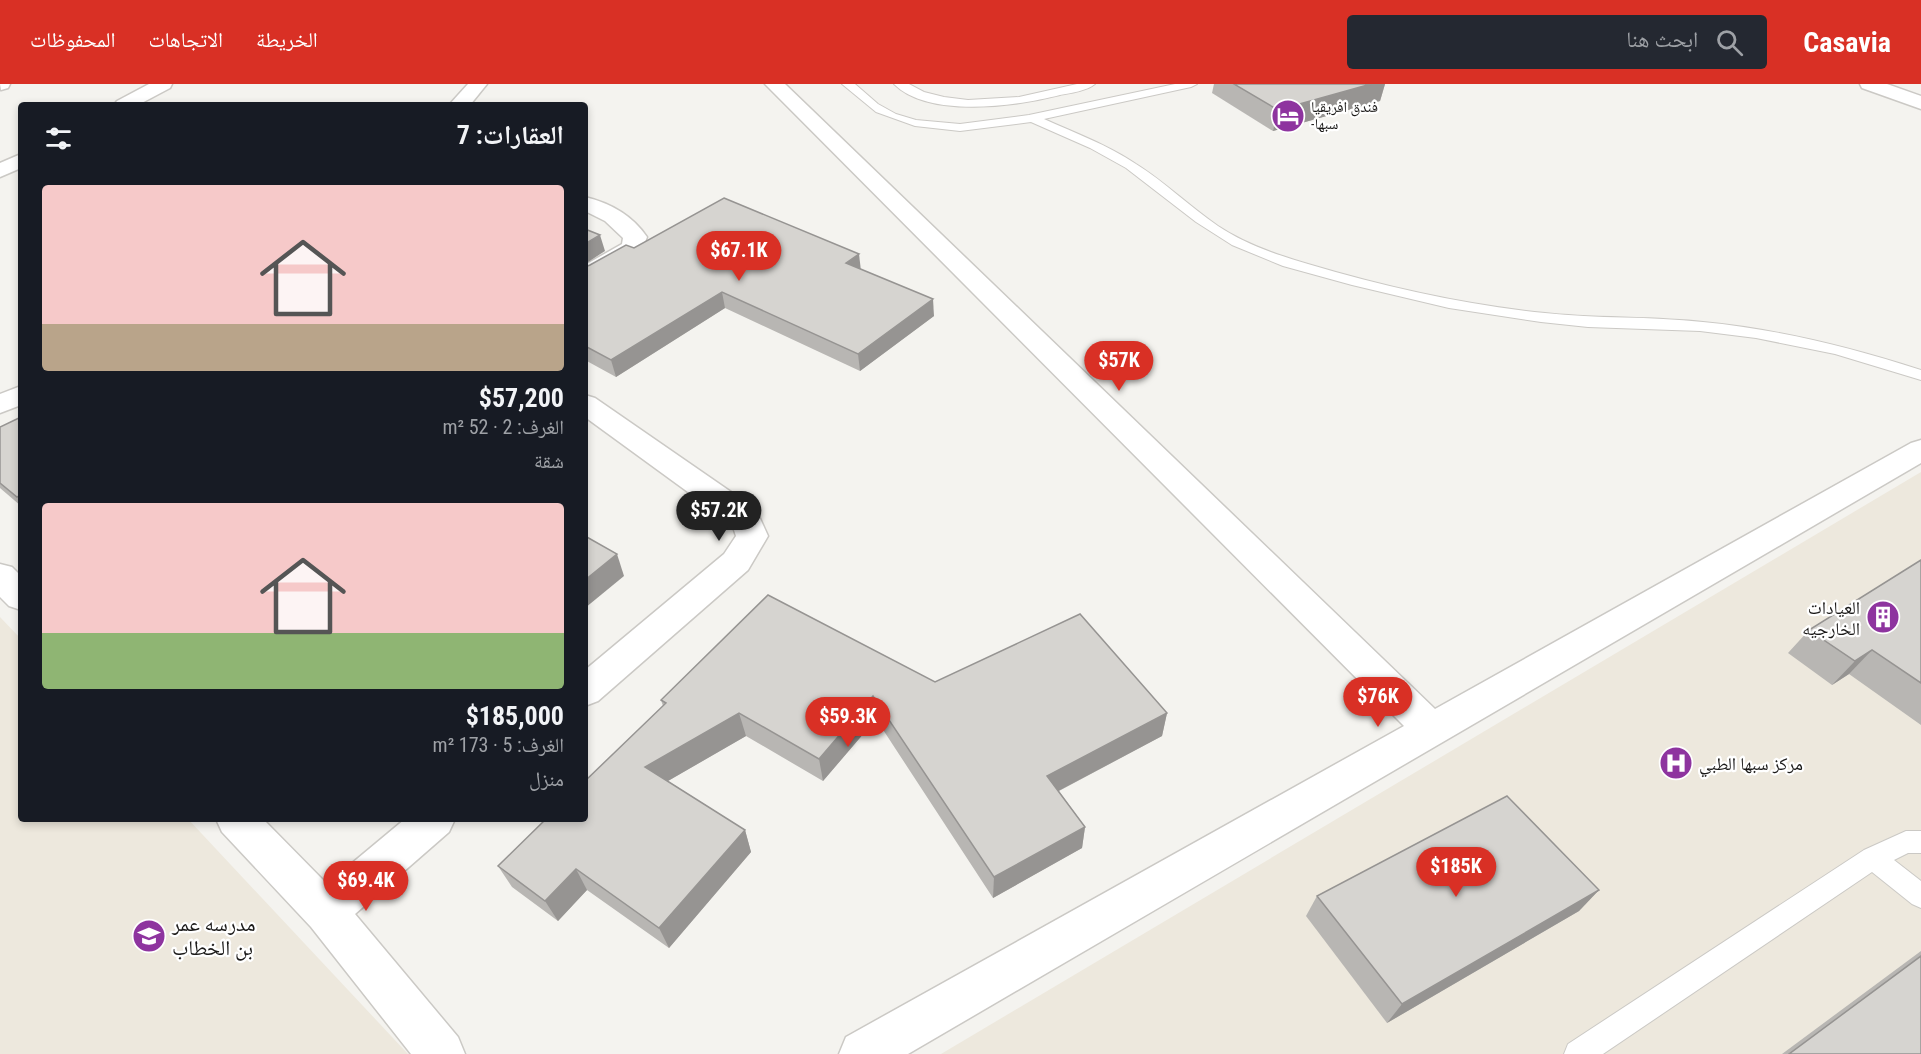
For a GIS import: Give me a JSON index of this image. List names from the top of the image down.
{
  "places": {
    "hotel": ["فندق افريقيا -سبها"],
    "building": ["العيادات الخارجيه"],
    "hospital": ["مركز سبها الطبي"],
    "school or university": ["مدرسه عمر بن الخطاب"]
  },
  "page": {
    "header": "Casavia",
    "search": "ابحث هنا",
    "nav": ["الخريطة", "الاتجاهات", "المحفوظات"],
    "heading": "العقارات: 7",
    "list": [
      {
        "name": "$57,200",
        "note": "الغرف: 2 · 52 m² · شقة"
      },
      {
        "name": "$185,000",
        "note": "الغرف: 5 · 173 m² · منزل"
      }
    ],
    "price": [
      "$67.1K",
      "$57K",
      "$57.2K",
      "$76K",
      "$59.3K",
      "$185K",
      "$69.4K"
    ]
  }
}
